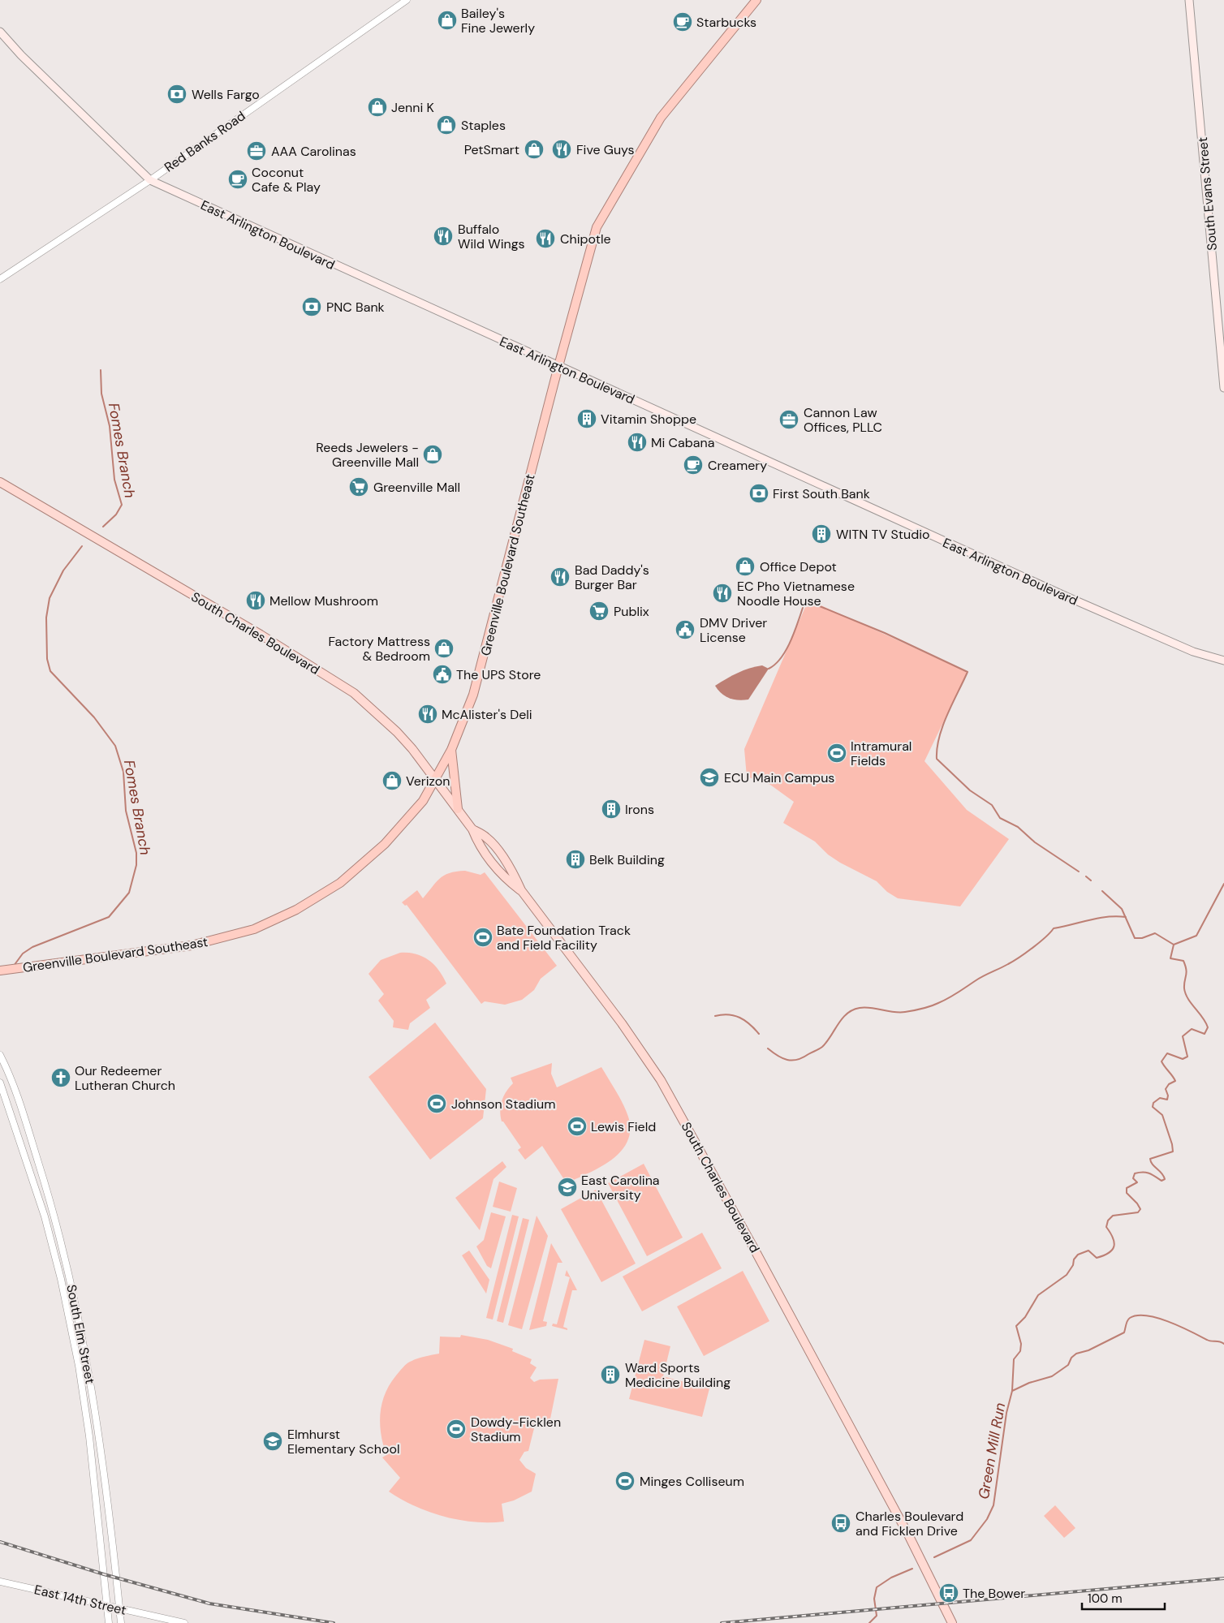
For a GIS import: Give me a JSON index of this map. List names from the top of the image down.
{
  "streets": {
    "highway": ["Greenville Boulevard Southeast"],
    "main road": ["South Evans Street", "East Arlington Boulevard", "South Charles Boulevard"],
    "street": ["Red Banks Road", "South Elm Street", "East 14th Street"]
  },
  "crossings": [
    ["Red Banks Road", "East Arlington Boulevard"],
    ["East Arlington Boulevard", "Greenville Boulevard Southeast"],
    ["Greenville Boulevard Southeast", "South Charles Boulevard"],
    ["South Elm Street", "East 14th Street"]
  ],
  "water": ["Fomes Branch", "Green Mill Run"],
  "places": {
    "shop": [
      "Bailey's Fine Jewerly",
      "Jenni K",
      "Staples",
      "PetSmart",
      "Reeds Jewelers - Greenville Mall",
      "Office Depot",
      "Factory Mattress & Bedroom",
      "Verizon"
    ],
    "cafe": ["Starbucks", "Coconut Cafe & Play", "Creamery"],
    "bank": ["Wells Fargo", "PNC Bank", "First South Bank"],
    "restaurant": [
      "Five Guys",
      "Buffalo Wild Wings",
      "Chipotle",
      "Mi Cabana",
      "Bad Daddy's Burger Bar",
      "EC Pho Vietnamese Noodle House",
      "Mellow Mushroom",
      "McAlister's Deli"
    ],
    "office": ["AAA Carolinas", "Cannon Law Offices, PLLC"],
    "building": [
      "Vitamin Shoppe",
      "WITN TV Studio",
      "Irons",
      "Belk Building",
      "Ward Sports Medicine Building"
    ],
    "supermarket": ["Greenville Mall", "Publix"],
    "public building": ["DMV Driver License", "The UPS Store"],
    "sports": [
      "Intramural Fields",
      "Bate Foundation Track and Field Facility",
      "Johnson Stadium",
      "Lewis Field",
      "Dowdy-Ficklen Stadium",
      "Minges Colliseum"
    ],
    "school or university": ["ECU Main Campus", "East Carolina University", "Elmhurst Elementary School"],
    "church": ["Our Redeemer Lutheran Church"],
    "bus stop": ["Charles Boulevard and Ficklen Drive", "The Bower"]
  },
  "scale_bar": "100 m"
}
